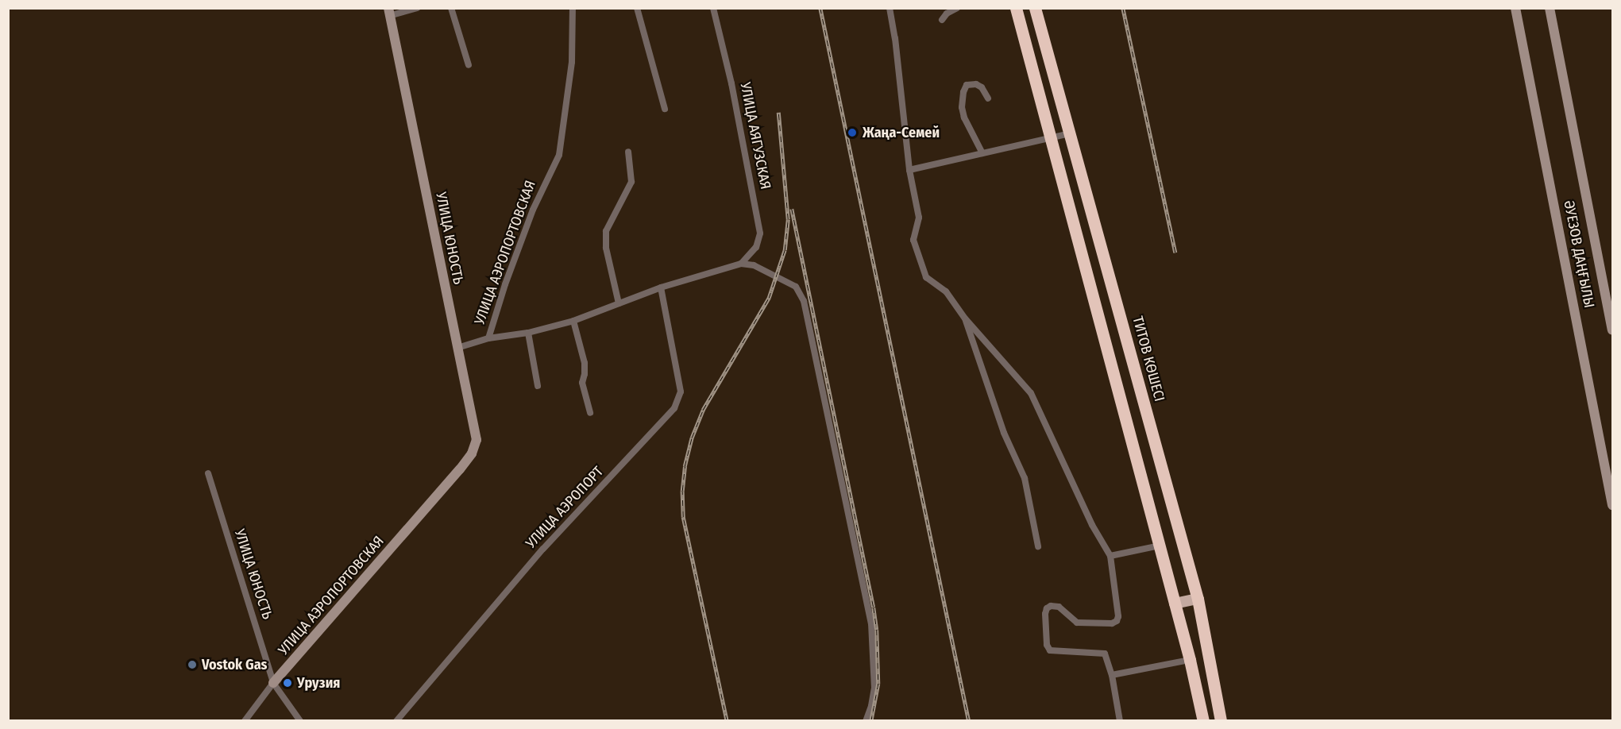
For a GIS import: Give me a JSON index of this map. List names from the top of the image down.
{
  "streets": {
    "highway": ["ТИТОВ КӨШЕСІ"],
    "main road": ["УЛИЦА ЮНОСТЬ", "УЛИЦА АЭРОПОРТОВСКАЯ", "ӘУЕЗОВ ДАҢҒЫЛЫ"],
    "street": ["УЛИЦА АЯГУЗСКАЯ", "УЛИЦА АЭРОПОРТ"]
  },
  "crossings": [
    ["УЛИЦА ЮНОСТЬ", "УЛИЦА АЭРОПОРТОВСКАЯ"]
  ],
  "places": ["Жаңа-Семей", "Vostok Gas", "Урузия"]
}
